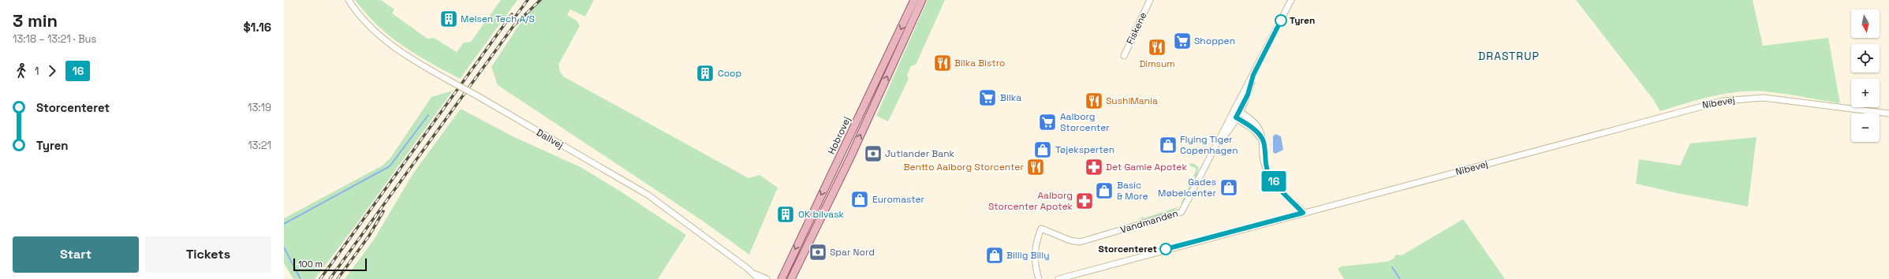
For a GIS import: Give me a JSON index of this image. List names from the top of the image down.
{
  "streets": {
    "main road": ["Hobrovej"],
    "street": [
      "Fiskene",
      "Nibevej",
      "Dallvej",
      "Vandmanden"
    ]
  },
  "districts": ["DRASTRUP"],
  "places": {
    "building": ["Melsen Tech A/S", "Coop", "OK bilvask"],
    "other": ["Tyren", "Storcenteret"],
    "supermarket": ["Shoppen", "Bilka", "Aalborg Storcenter"],
    "restaurant": [
      "Dimsum",
      "Bilka Bistro",
      "SushiMania",
      "Bentto Aalborg Storcenter"
    ],
    "shop": [
      "Flying Tiger Copenhagen",
      "Tøjeksperten",
      "Gades Møbelcenter",
      "Basic & More",
      "Euromaster",
      "Billig Billy"
    ],
    "bank": ["Jutlander Bank", "Spar Nord"],
    "pharmacy": ["Det Gamle Apotek", "Aalborg Storcenter Apotek"]
  },
  "lines": ["bus line 16"],
  "scale_bar": "100 m",
  "north": "bottom",
  "page": {
    "heading": ["3 min", "13:18 – 13:21 · Bus", "$1.16"],
    "on_map": "16",
    "map_buttons": ["+", "−"],
    "legs": ["1", "16"],
    "list": [
      {
        "name": "Storcenteret",
        "value": "13:19"
      },
      {
        "name": "Tyren",
        "value": "13:21"
      }
    ],
    "buttons": ["Start", "Tickets"],
    "scale": "100 m"
  }
}
